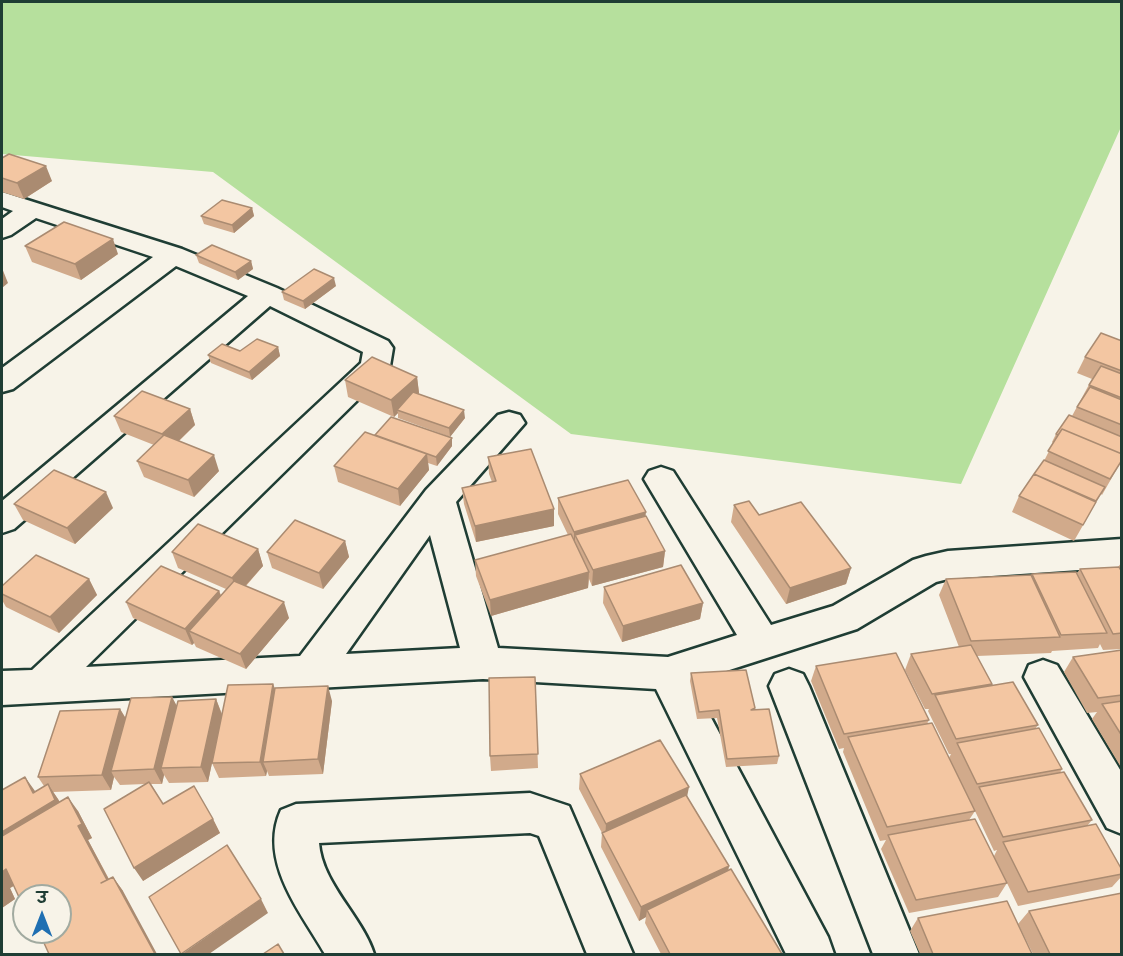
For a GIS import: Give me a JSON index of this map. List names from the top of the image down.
{
  "north": "top"
}
